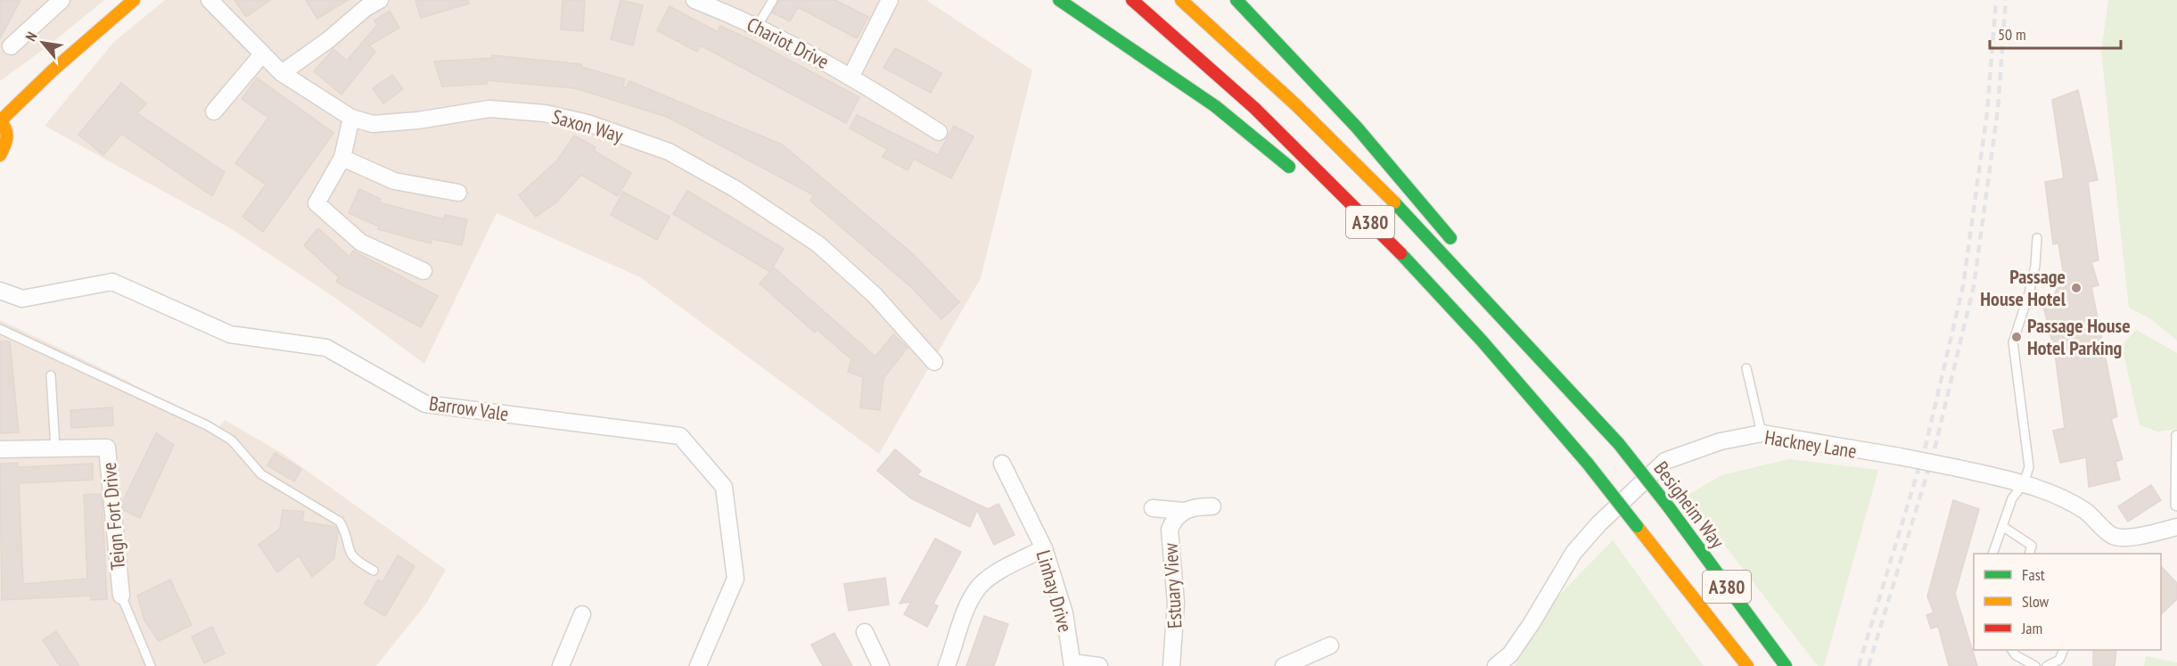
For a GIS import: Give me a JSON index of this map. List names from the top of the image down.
{
  "streets": {
    "main road": ["A380", "Besigheim Way"],
    "street": [
      "Chariot Drive",
      "Saxon Way",
      "Barrow Vale",
      "Hackney Lane",
      "Teign Fort Drive",
      "Estuary View",
      "Linhay Drive"
    ]
  },
  "crossings": [
    ["A380", "Besigheim Way"]
  ],
  "places": ["Passage House Hotel", "Passage House Hotel Parking"],
  "legend": ["Fast", "Slow", "Jam"],
  "scale_bar": "50 m",
  "north": "top left"
}
